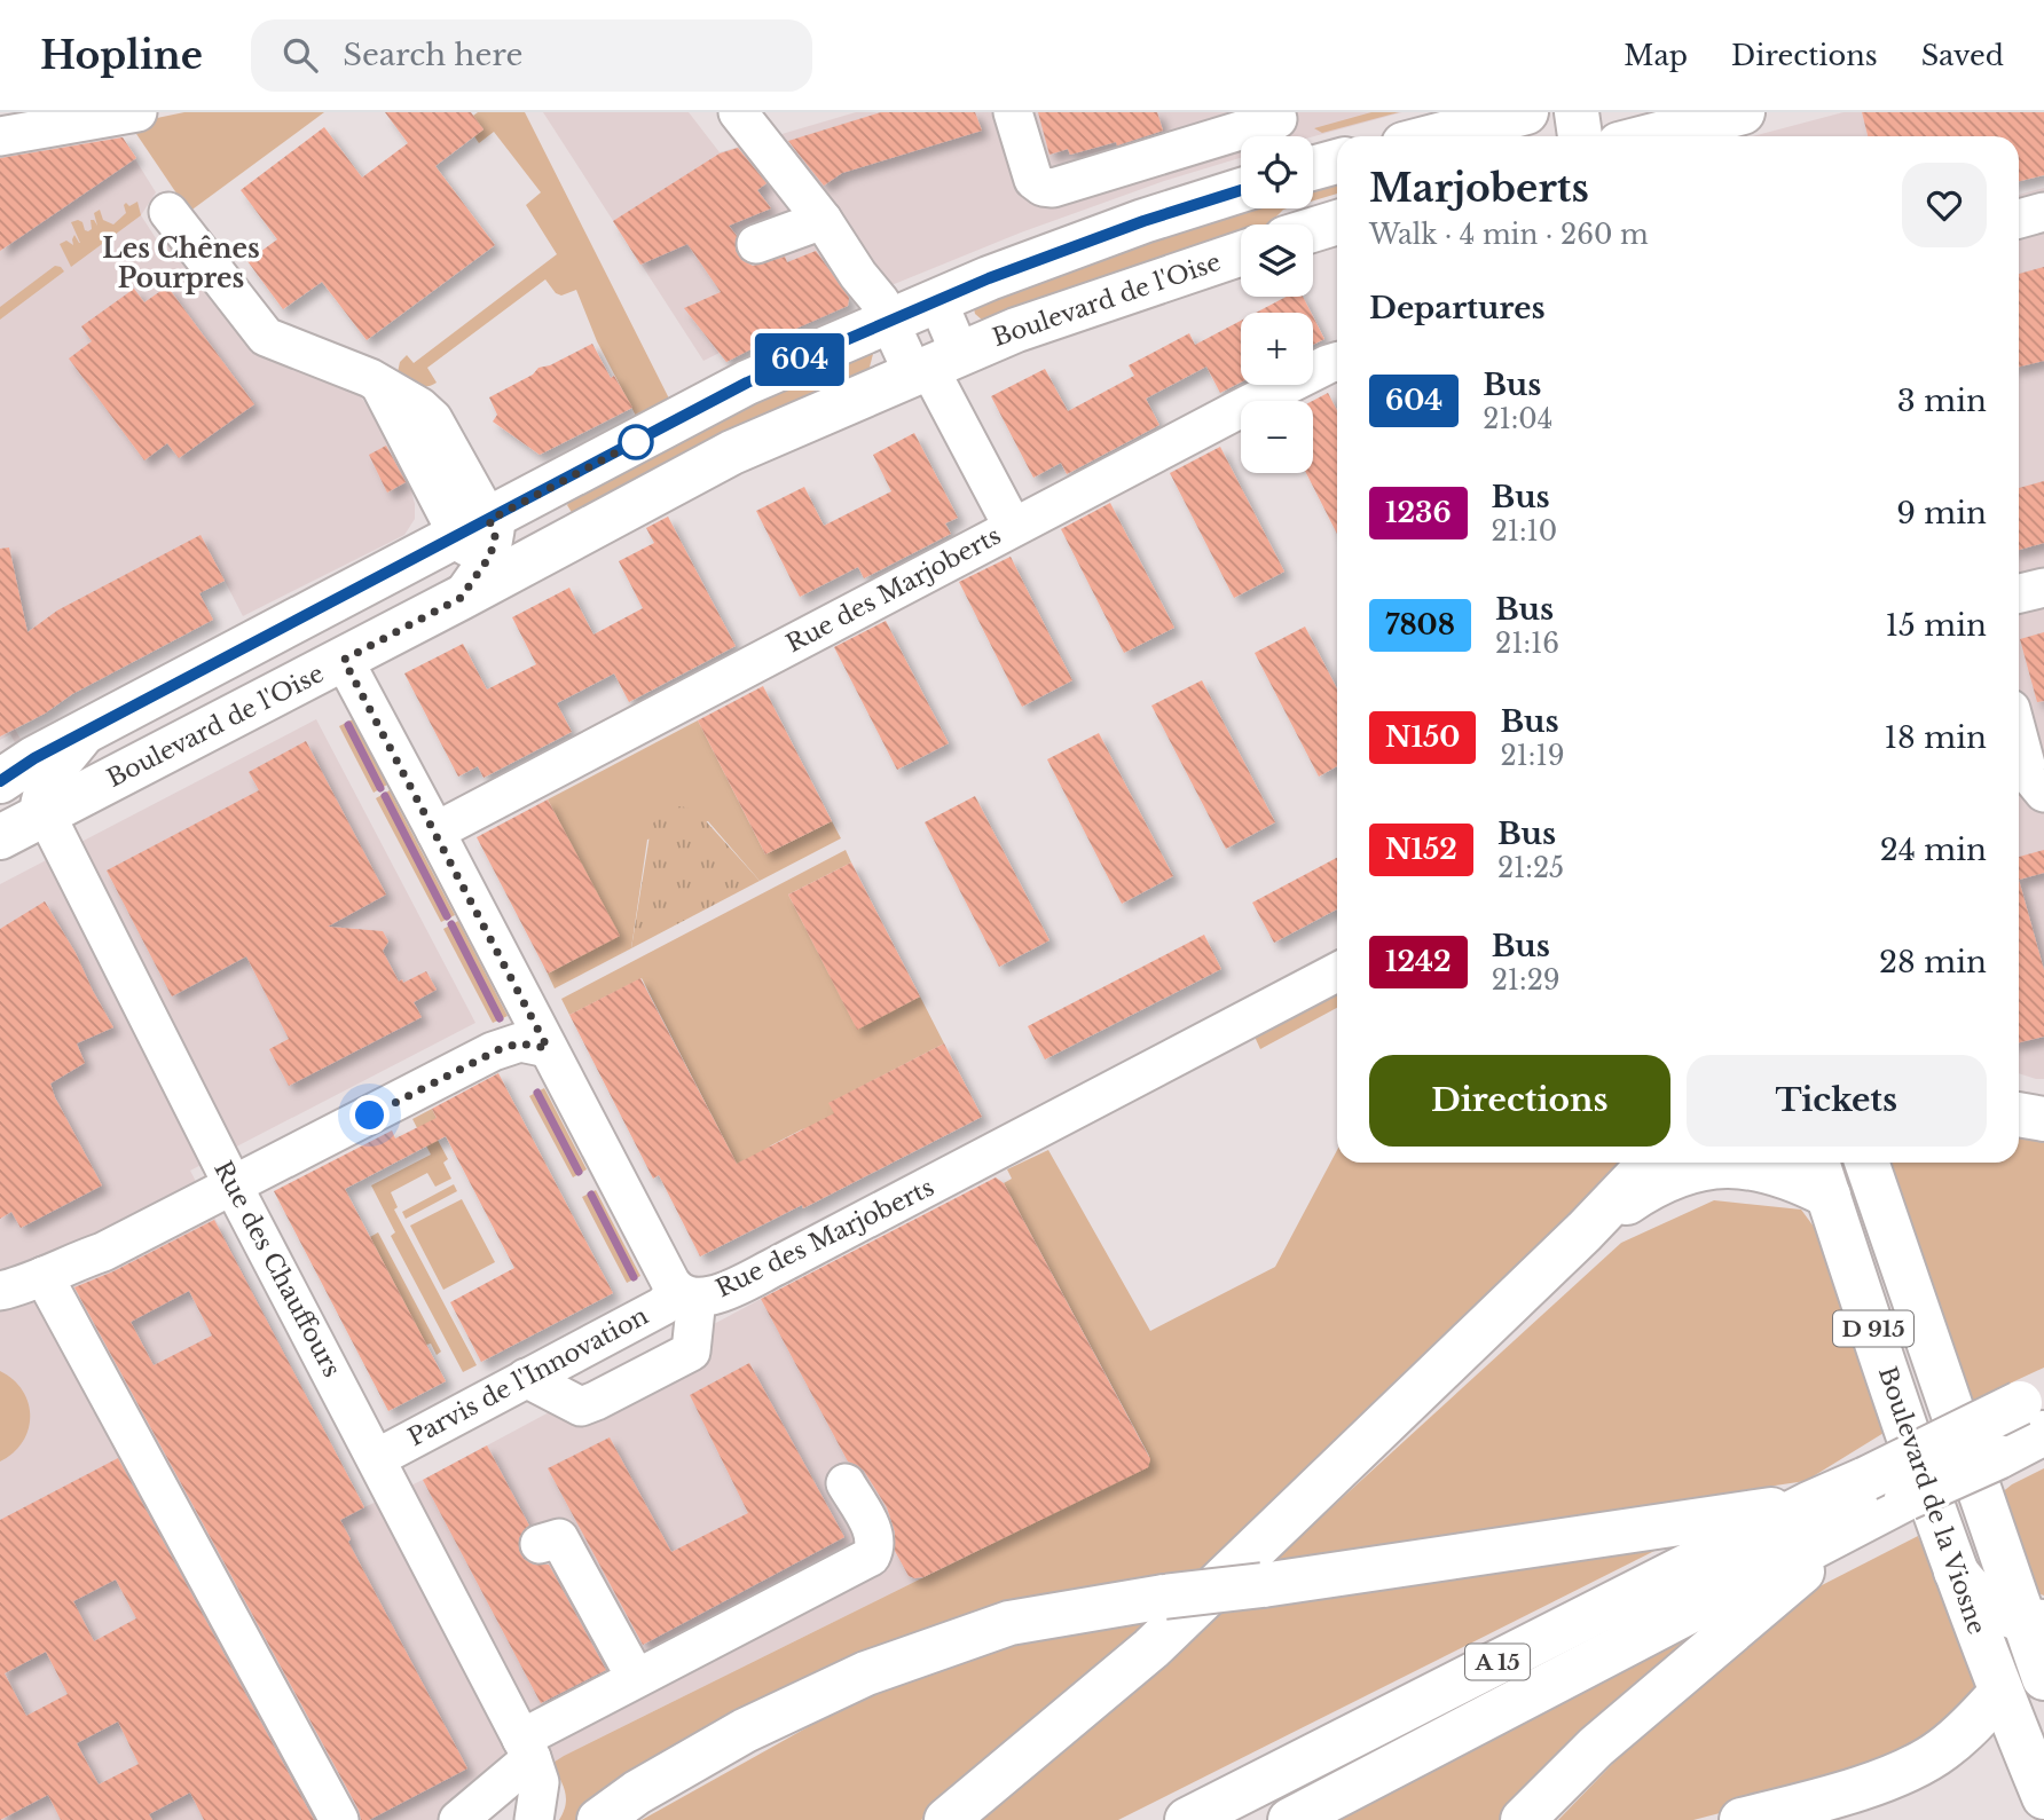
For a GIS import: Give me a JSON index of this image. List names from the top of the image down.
{
  "streets": {
    "main road": [
      "Boulevard de l'Oise",
      "D 915",
      "Boulevard de la Viosne",
      "A 15"
    ],
    "street": ["Rue des Marjoberts", "Rue des Chauffours", "Parvis de l'Innovation"]
  },
  "crossings": [
    ["Boulevard de l'Oise", "Rue des Marjoberts"],
    ["Boulevard de l'Oise", "Rue des Chauffours"],
    ["Rue des Marjoberts", "Parvis de l'Innovation"],
    ["Rue des Chauffours", "Parvis de l'Innovation"]
  ],
  "districts": ["Les Chênes Pourpres"],
  "lines": ["bus line 604"],
  "page": {
    "header": "Hopline",
    "search": "Search here",
    "nav": ["Map", "Directions", "Saved"],
    "on_map": "604",
    "map_buttons": ["+", "−"],
    "heading": [
      ["Marjoberts", "Walk · 4 min · 260 m"],
      "Departures"
    ],
    "list": [
      {
        "mark": "604",
        "name": "Bus",
        "note": "21:04",
        "value": "3 min"
      },
      {
        "mark": "1236",
        "name": "Bus",
        "note": "21:10",
        "value": "9 min"
      },
      {
        "mark": "7808",
        "name": "Bus",
        "note": "21:16",
        "value": "15 min"
      },
      {
        "mark": "N150",
        "name": "Bus",
        "note": "21:19",
        "value": "18 min"
      },
      {
        "mark": "N152",
        "name": "Bus",
        "note": "21:25",
        "value": "24 min"
      },
      {
        "mark": "1242",
        "name": "Bus",
        "note": "21:29",
        "value": "28 min"
      }
    ],
    "buttons": ["Directions", "Tickets"]
  }
}
